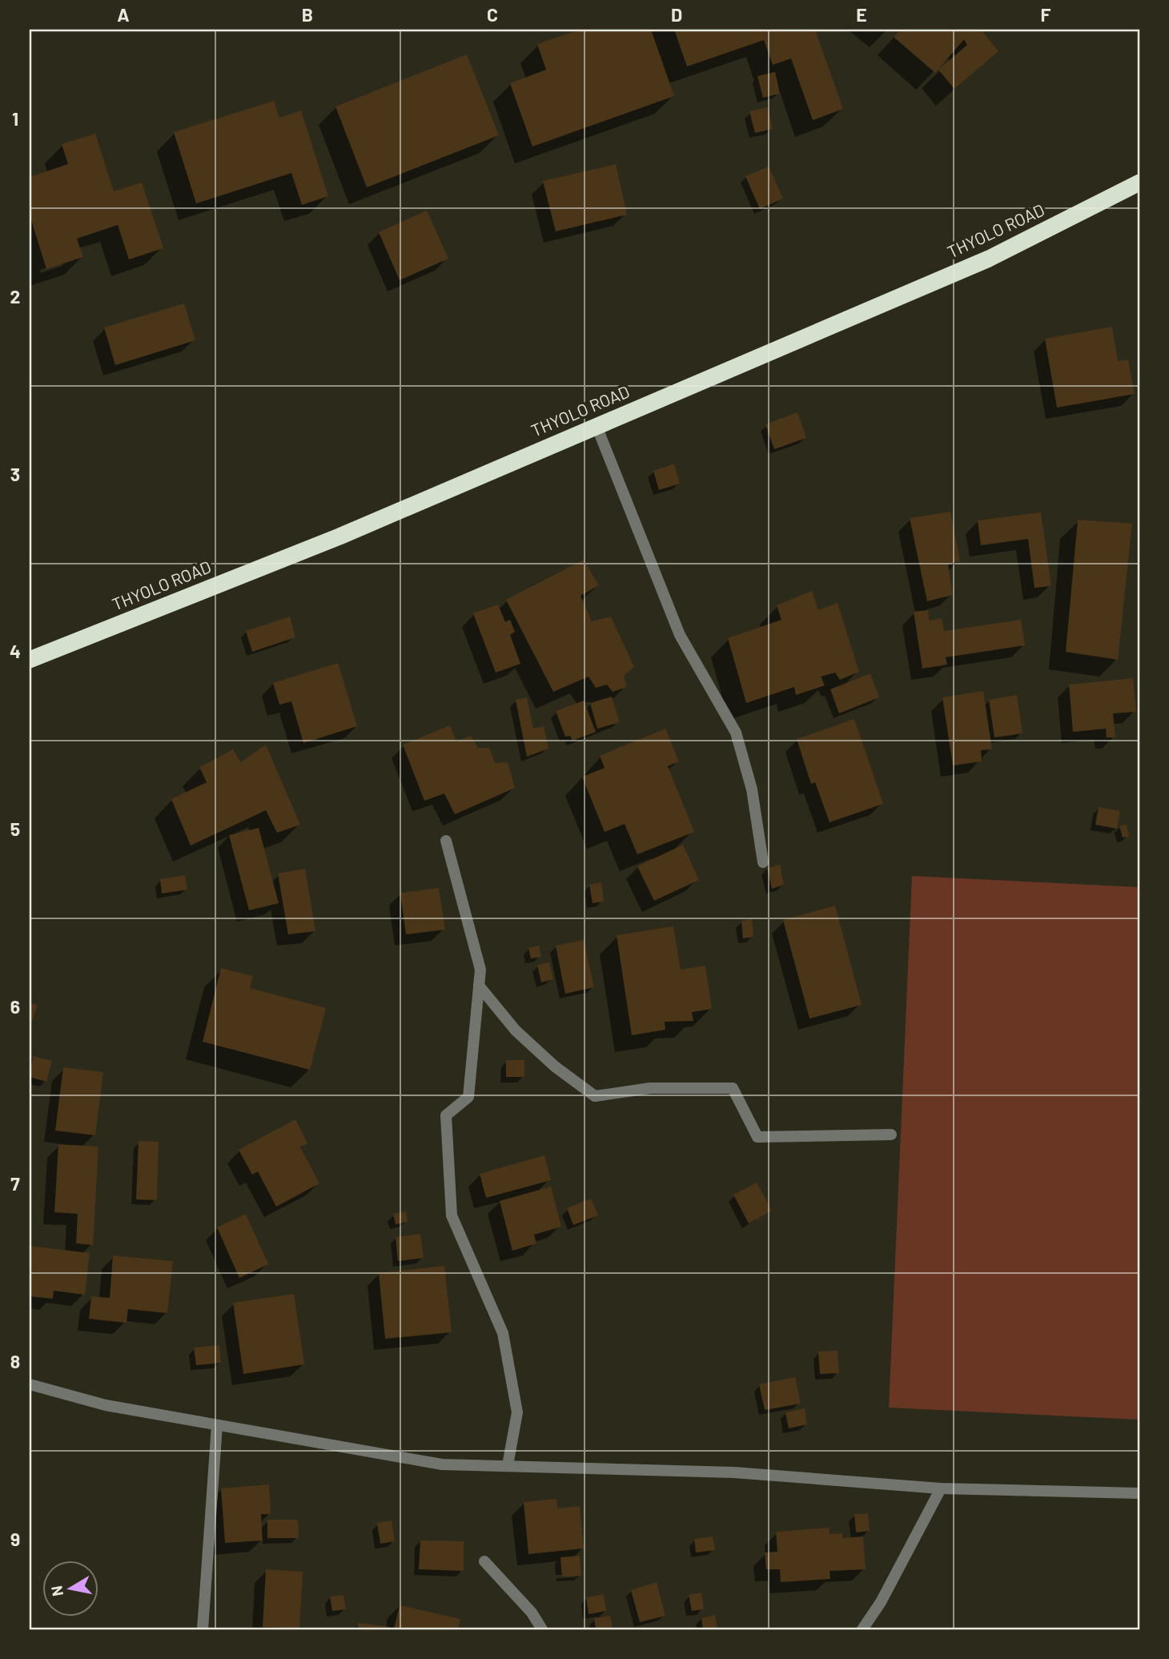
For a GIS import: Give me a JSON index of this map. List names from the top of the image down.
{
  "streets": {
    "highway": ["THYOLO ROAD"]
  },
  "north": "left",
  "grid": {
    "columns": [
      "A",
      "B",
      "C",
      "D",
      "E",
      "F"
    ],
    "rows": [
      "1",
      "2",
      "3",
      "4",
      "5",
      "6",
      "7",
      "8",
      "9"
    ]
  }
}
